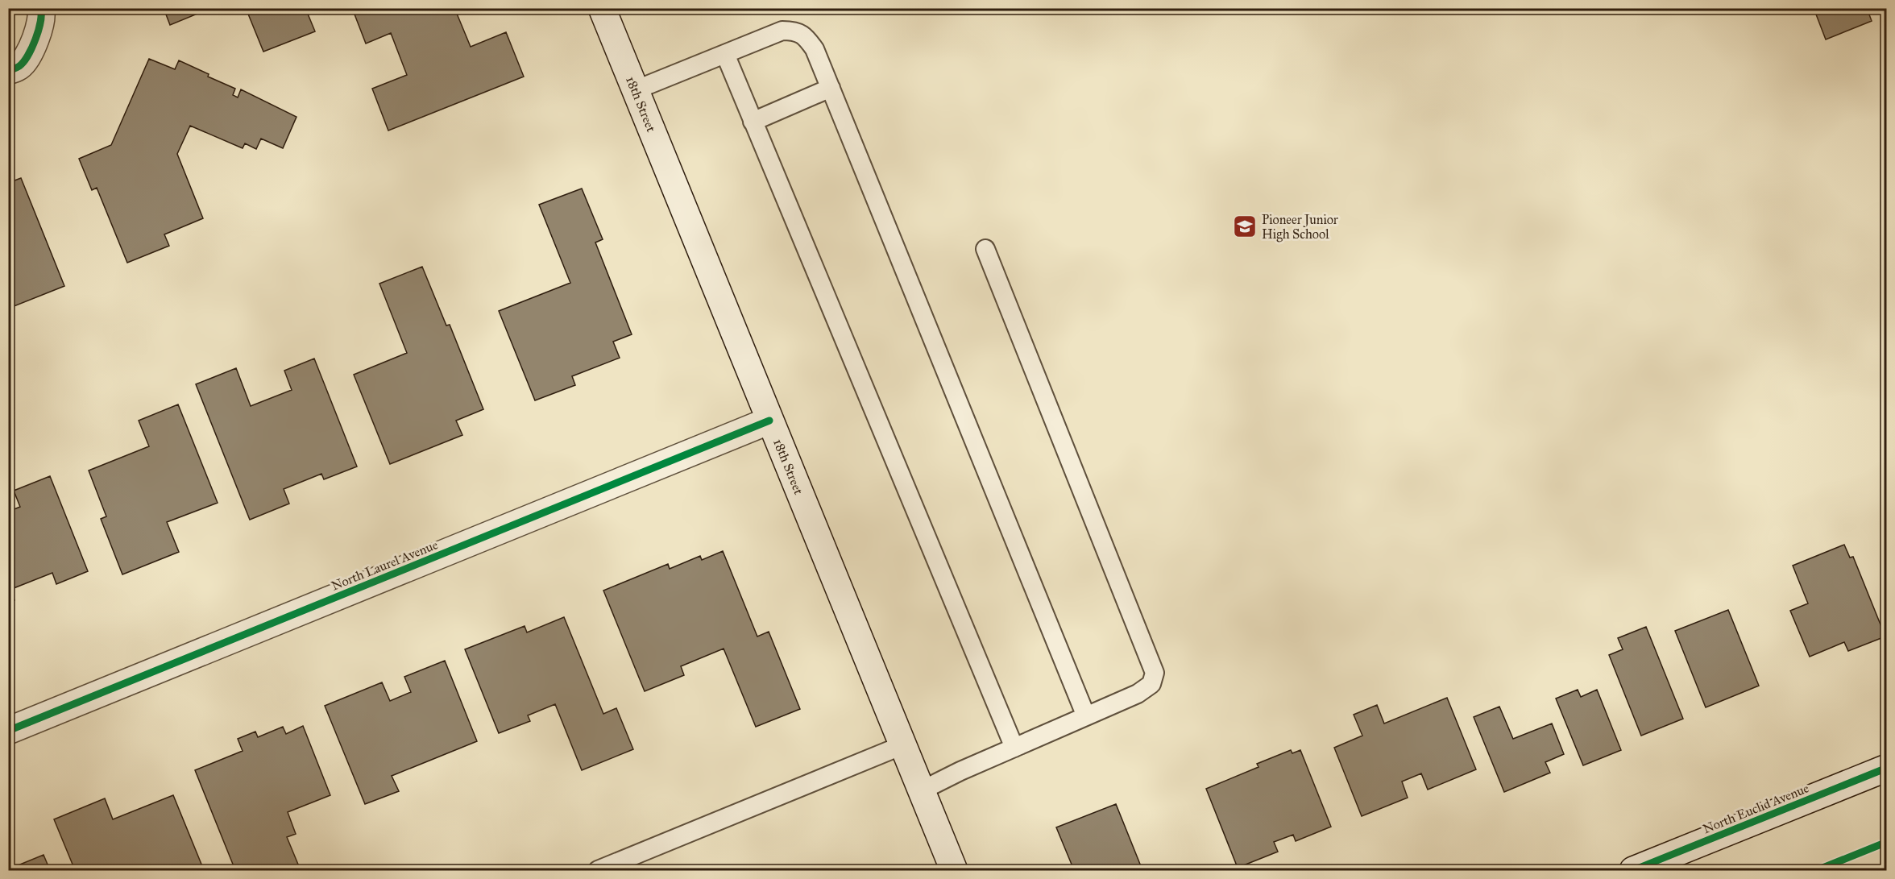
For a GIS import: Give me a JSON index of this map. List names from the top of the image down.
{
  "streets": {
    "main road": ["18th Street", "North Laurel Avenue", "North Euclid Avenue"]
  },
  "crossings": [
    ["18th Street", "North Laurel Avenue"]
  ],
  "places": {
    "school or university": ["Pioneer Junior High School"]
  }
}
